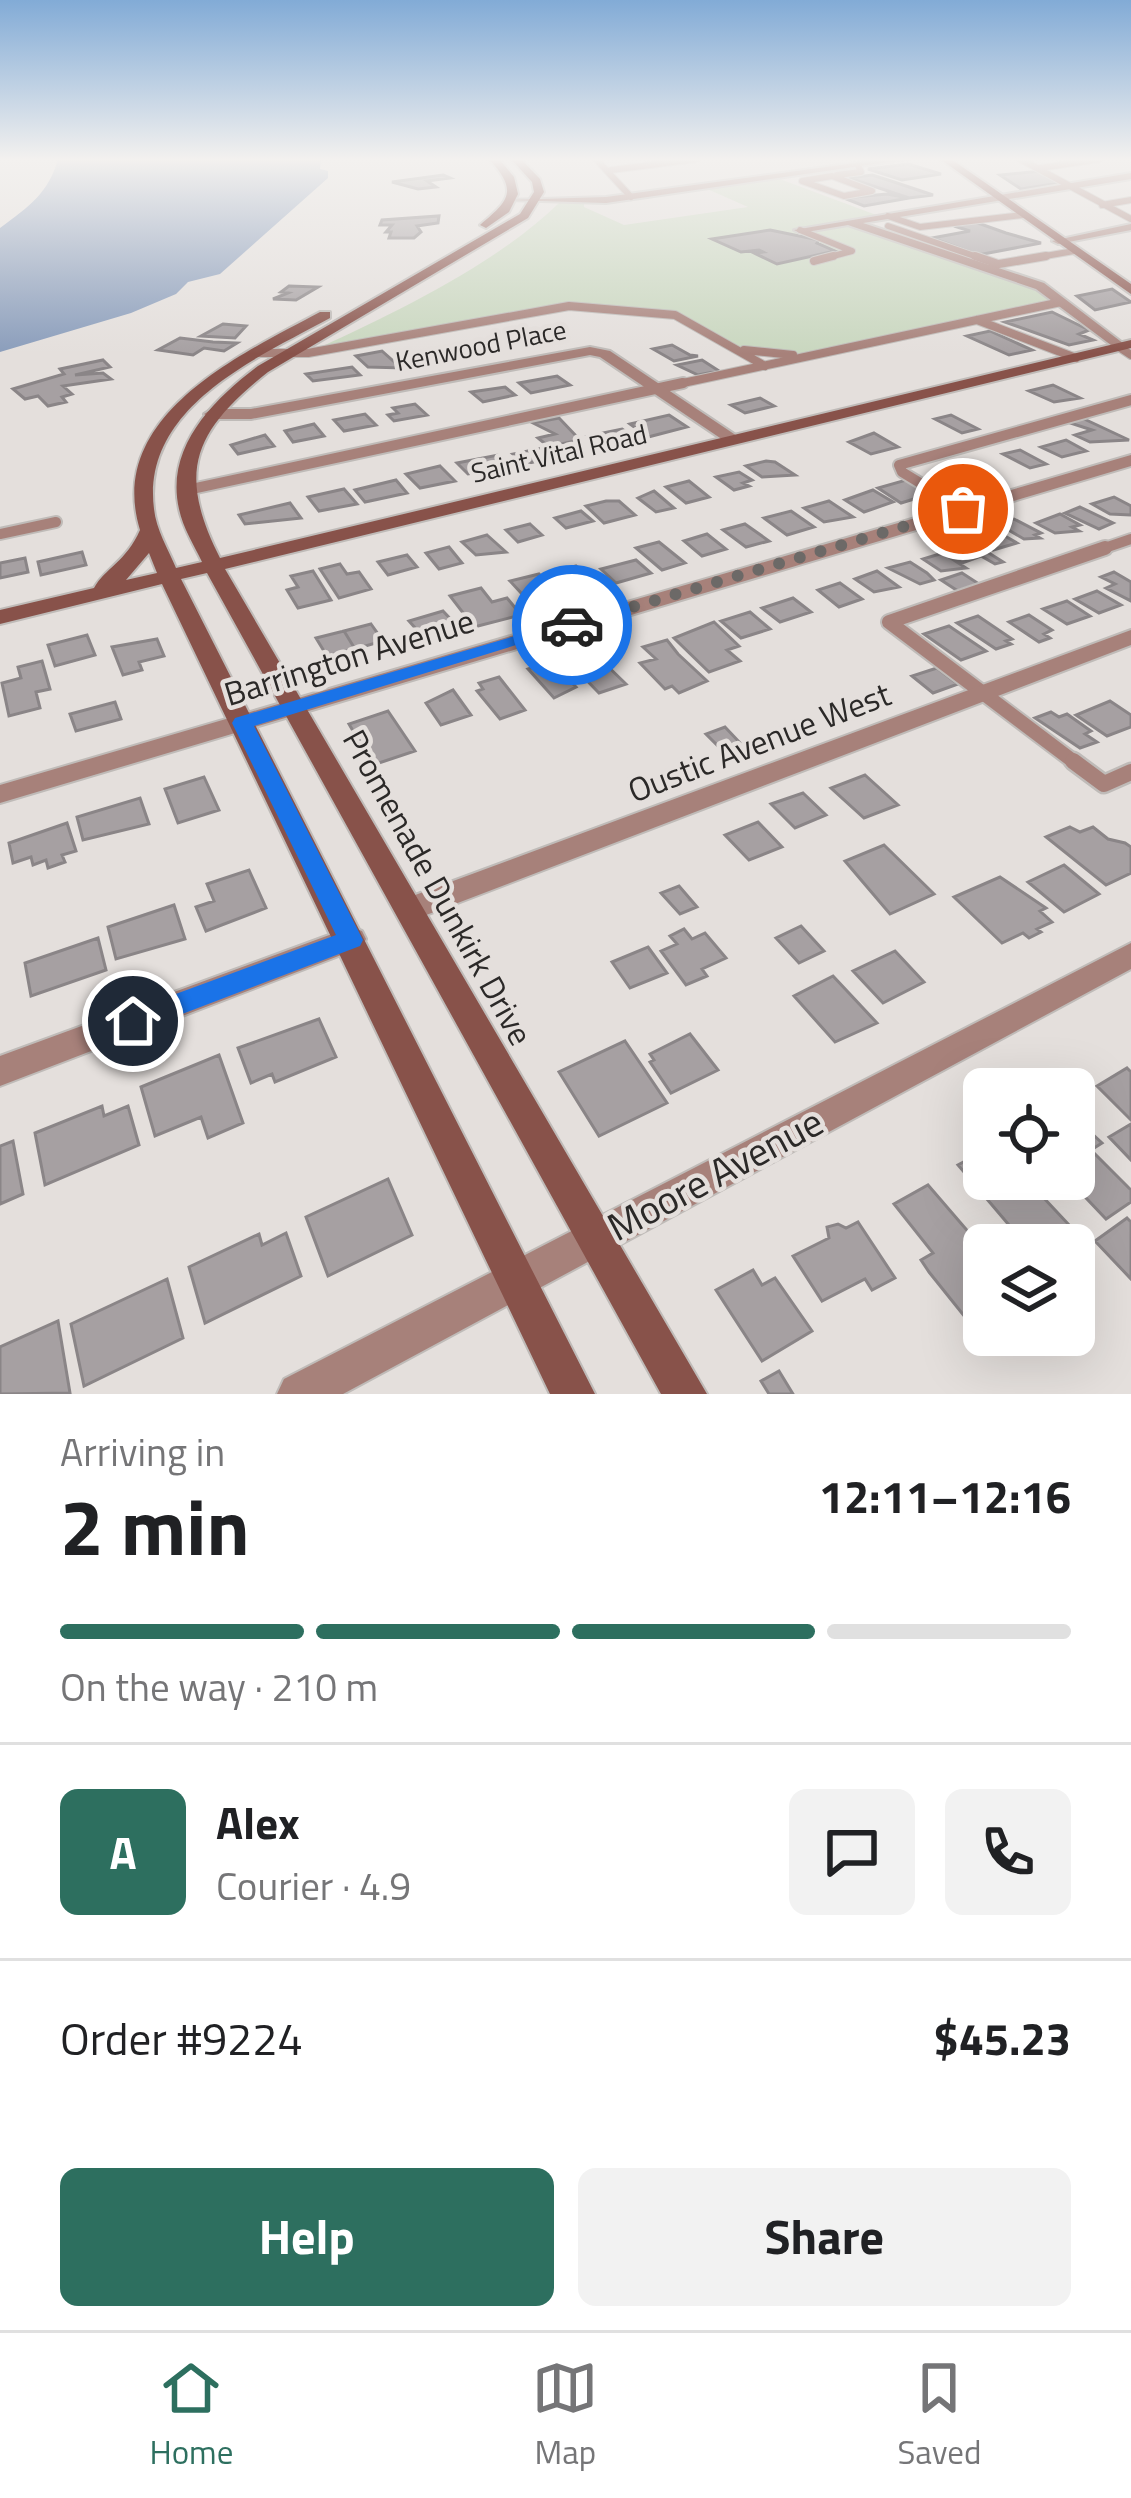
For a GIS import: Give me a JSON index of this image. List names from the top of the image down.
{
  "streets": {
    "main road": ["Saint Vital Road", "Promenade Dunkirk Drive"],
    "street": [
      "Kenwood Place",
      "Barrington Avenue",
      "Oustic Avenue West",
      "Moore Avenue"
    ]
  },
  "crossings": [
    ["Kenwood Place", "Saint Vital Road"],
    ["Saint Vital Road", "Promenade Dunkirk Drive"],
    ["Barrington Avenue", "Promenade Dunkirk Drive"],
    ["Oustic Avenue West", "Promenade Dunkirk Drive"],
    ["Promenade Dunkirk Drive", "Moore Avenue"]
  ],
  "page": {
    "heading": ["2 min", "Arriving in", "12:11–12:16"],
    "panel": [
      "Alex",
      "Courier · 4.9",
      "Order #9224",
      "$45.23"
    ],
    "bar": "On the way · 210 m",
    "round": "A",
    "buttons": ["Help", "Share"],
    "tabs": ["Home", "Map", "Saved"]
  }
}
